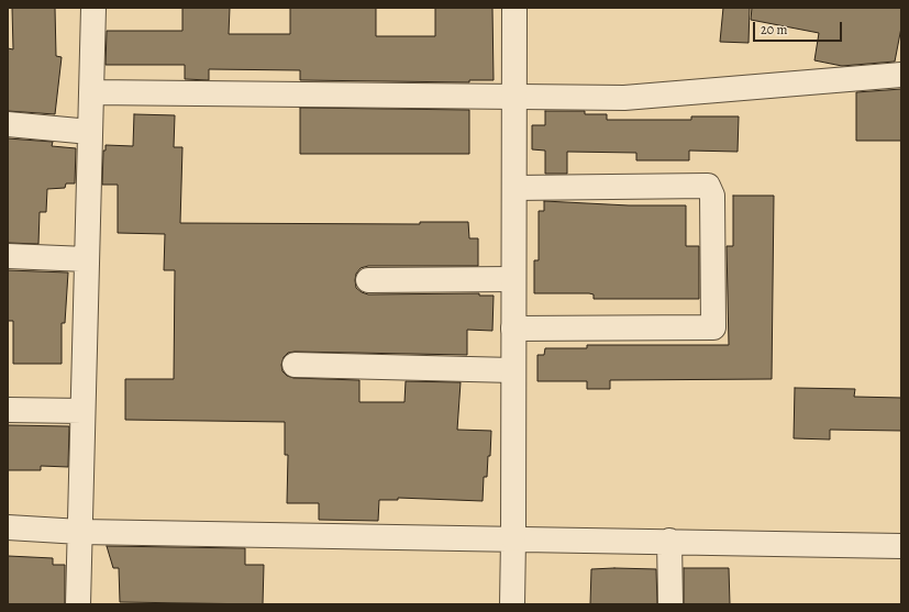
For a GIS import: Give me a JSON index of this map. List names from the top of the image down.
{
  "scale_bar": "20 m"
}
